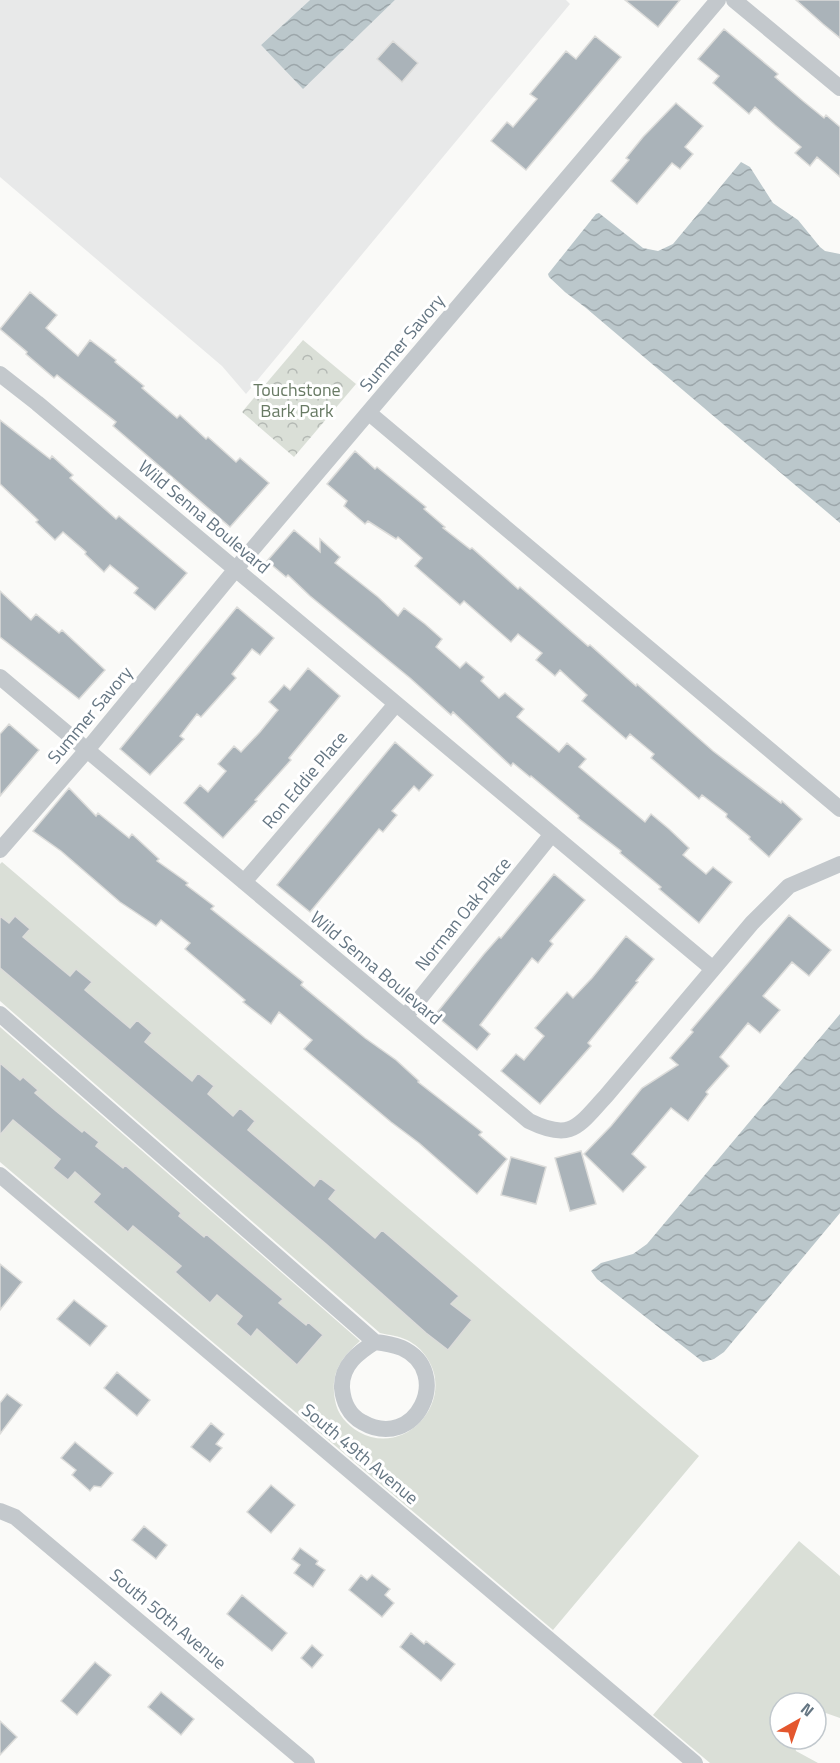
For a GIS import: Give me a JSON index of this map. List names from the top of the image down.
{
  "streets": {
    "street": [
      "Summer Savory",
      "Wild Senna Boulevard",
      "Ron Eddie Place",
      "Norman Oak Place",
      "South 49th Avenue",
      "South 50th Avenue"
    ]
  },
  "crossings": [
    ["Summer Savory", "Wild Senna Boulevard"],
    ["Wild Senna Boulevard", "Ron Eddie Place"],
    ["Wild Senna Boulevard", "Norman Oak Place"]
  ],
  "parks": ["Touchstone Bark Park"],
  "north": "top right"
}
